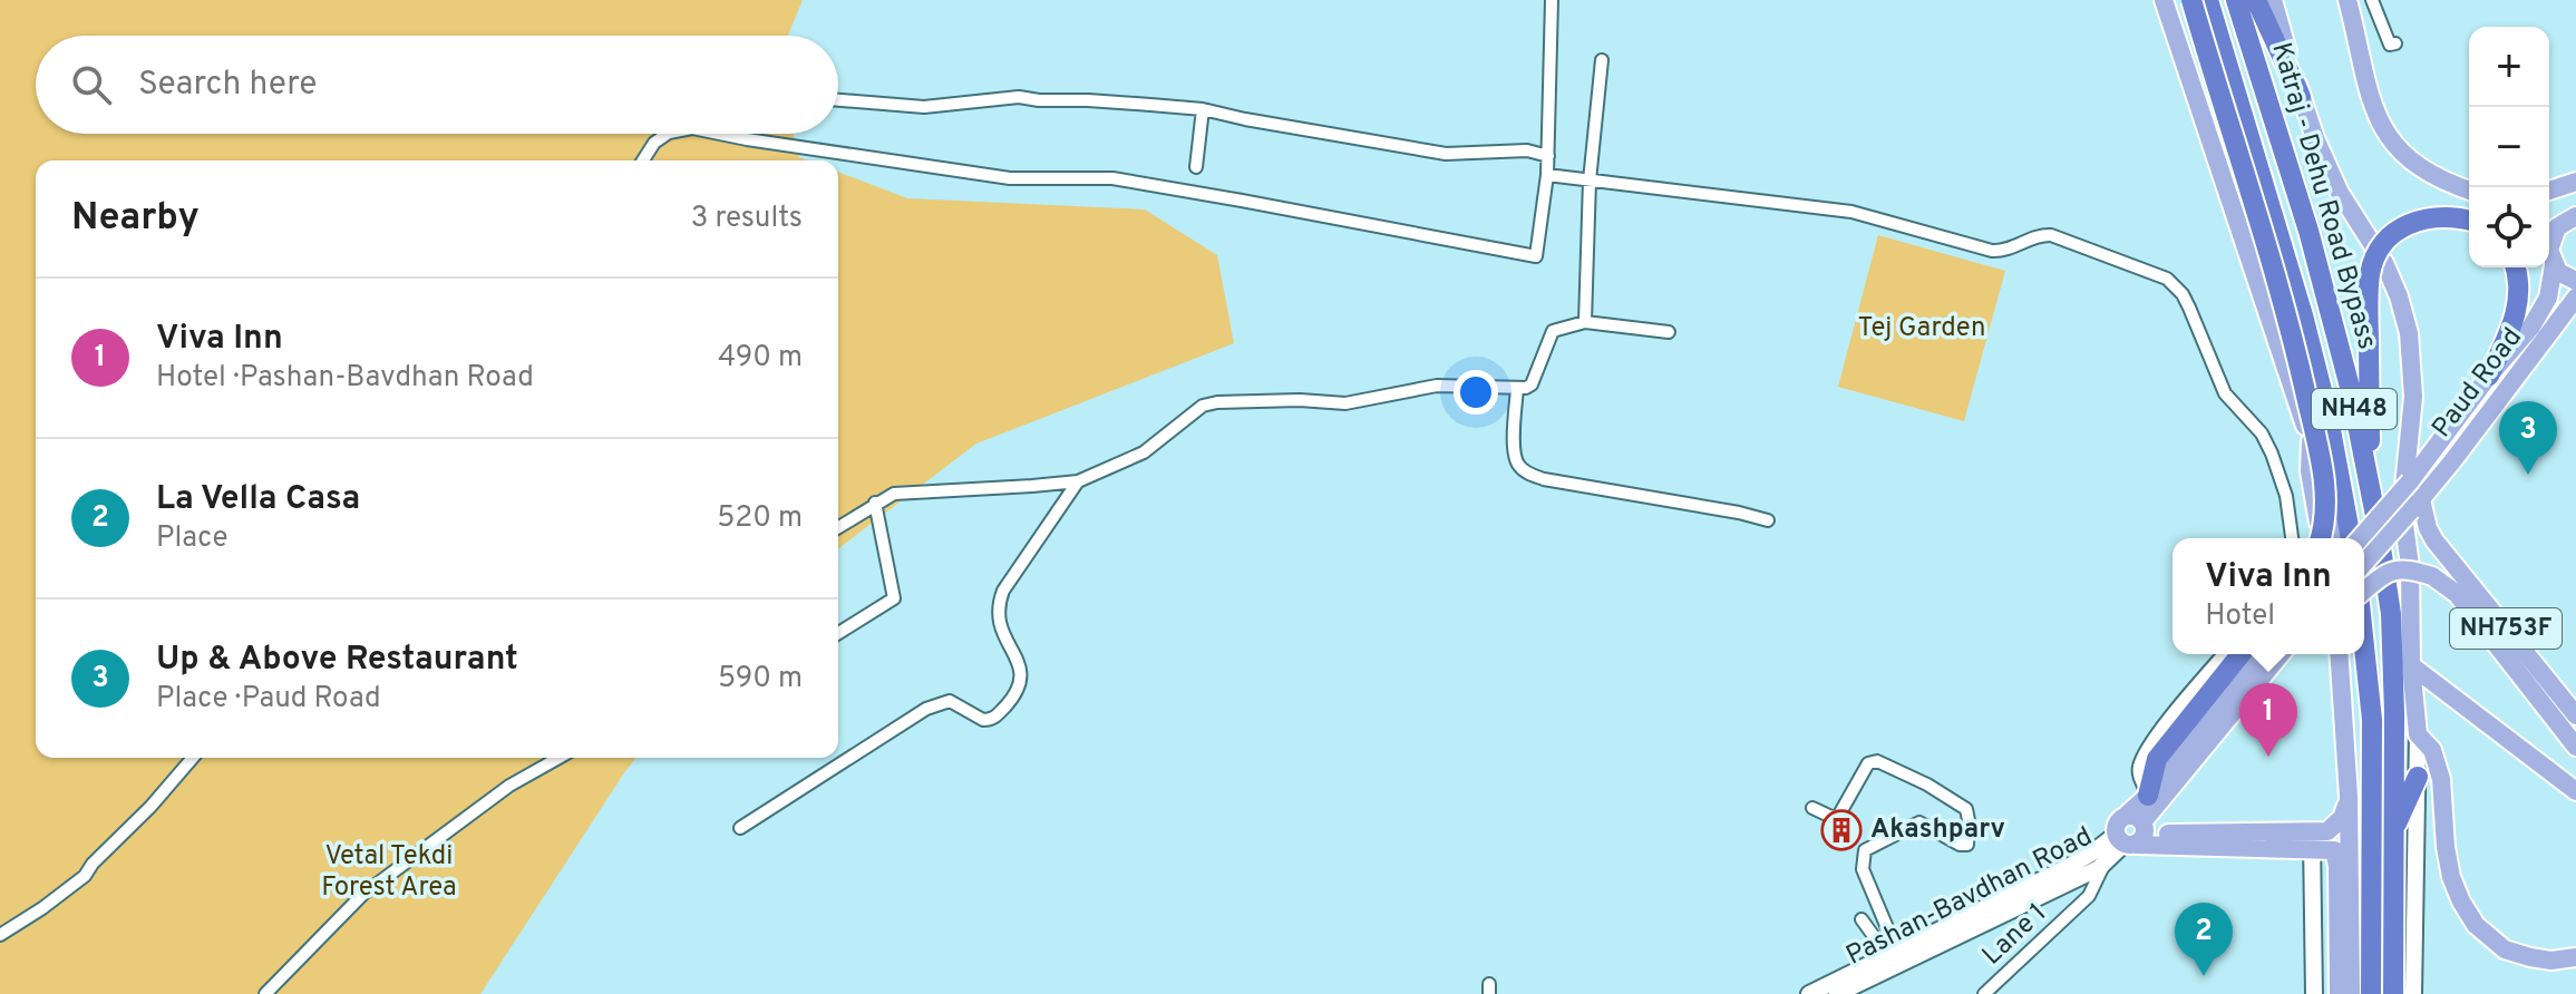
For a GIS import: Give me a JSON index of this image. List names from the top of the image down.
{
  "streets": {
    "highway": ["Katraj - Dehu Road Bypass", "NH48"],
    "main road": ["Paud Road", "NH753F", "Pashan-Bavdhan Road"],
    "street": ["Lane 1"]
  },
  "crossings": [
    ["Paud Road", "NH753F"],
    ["Pashan-Bavdhan Road", "Lane 1"]
  ],
  "parks": ["Tej Garden", "Vetal Tekdi Forest Area"],
  "places": {
    "building": ["Akashparv"]
  },
  "page": {
    "map_buttons": ["+", "−"],
    "search": "Search here",
    "heading": ["Nearby", "3 results"],
    "list": [
      {
        "mark": "1",
        "name": "Viva Inn",
        "note": "Hotel · Pashan-Bavdhan Road",
        "value": "490 m"
      },
      {
        "mark": "2",
        "name": "La Vella Casa",
        "note": "Place",
        "value": "520 m"
      },
      {
        "mark": "3",
        "name": "Up & Above Restaurant",
        "note": "Place · Paud Road",
        "value": "590 m"
      }
    ],
    "pins": ["3", "1", "2"],
    "popup": ["Viva Inn", "Hotel"]
  }
}
